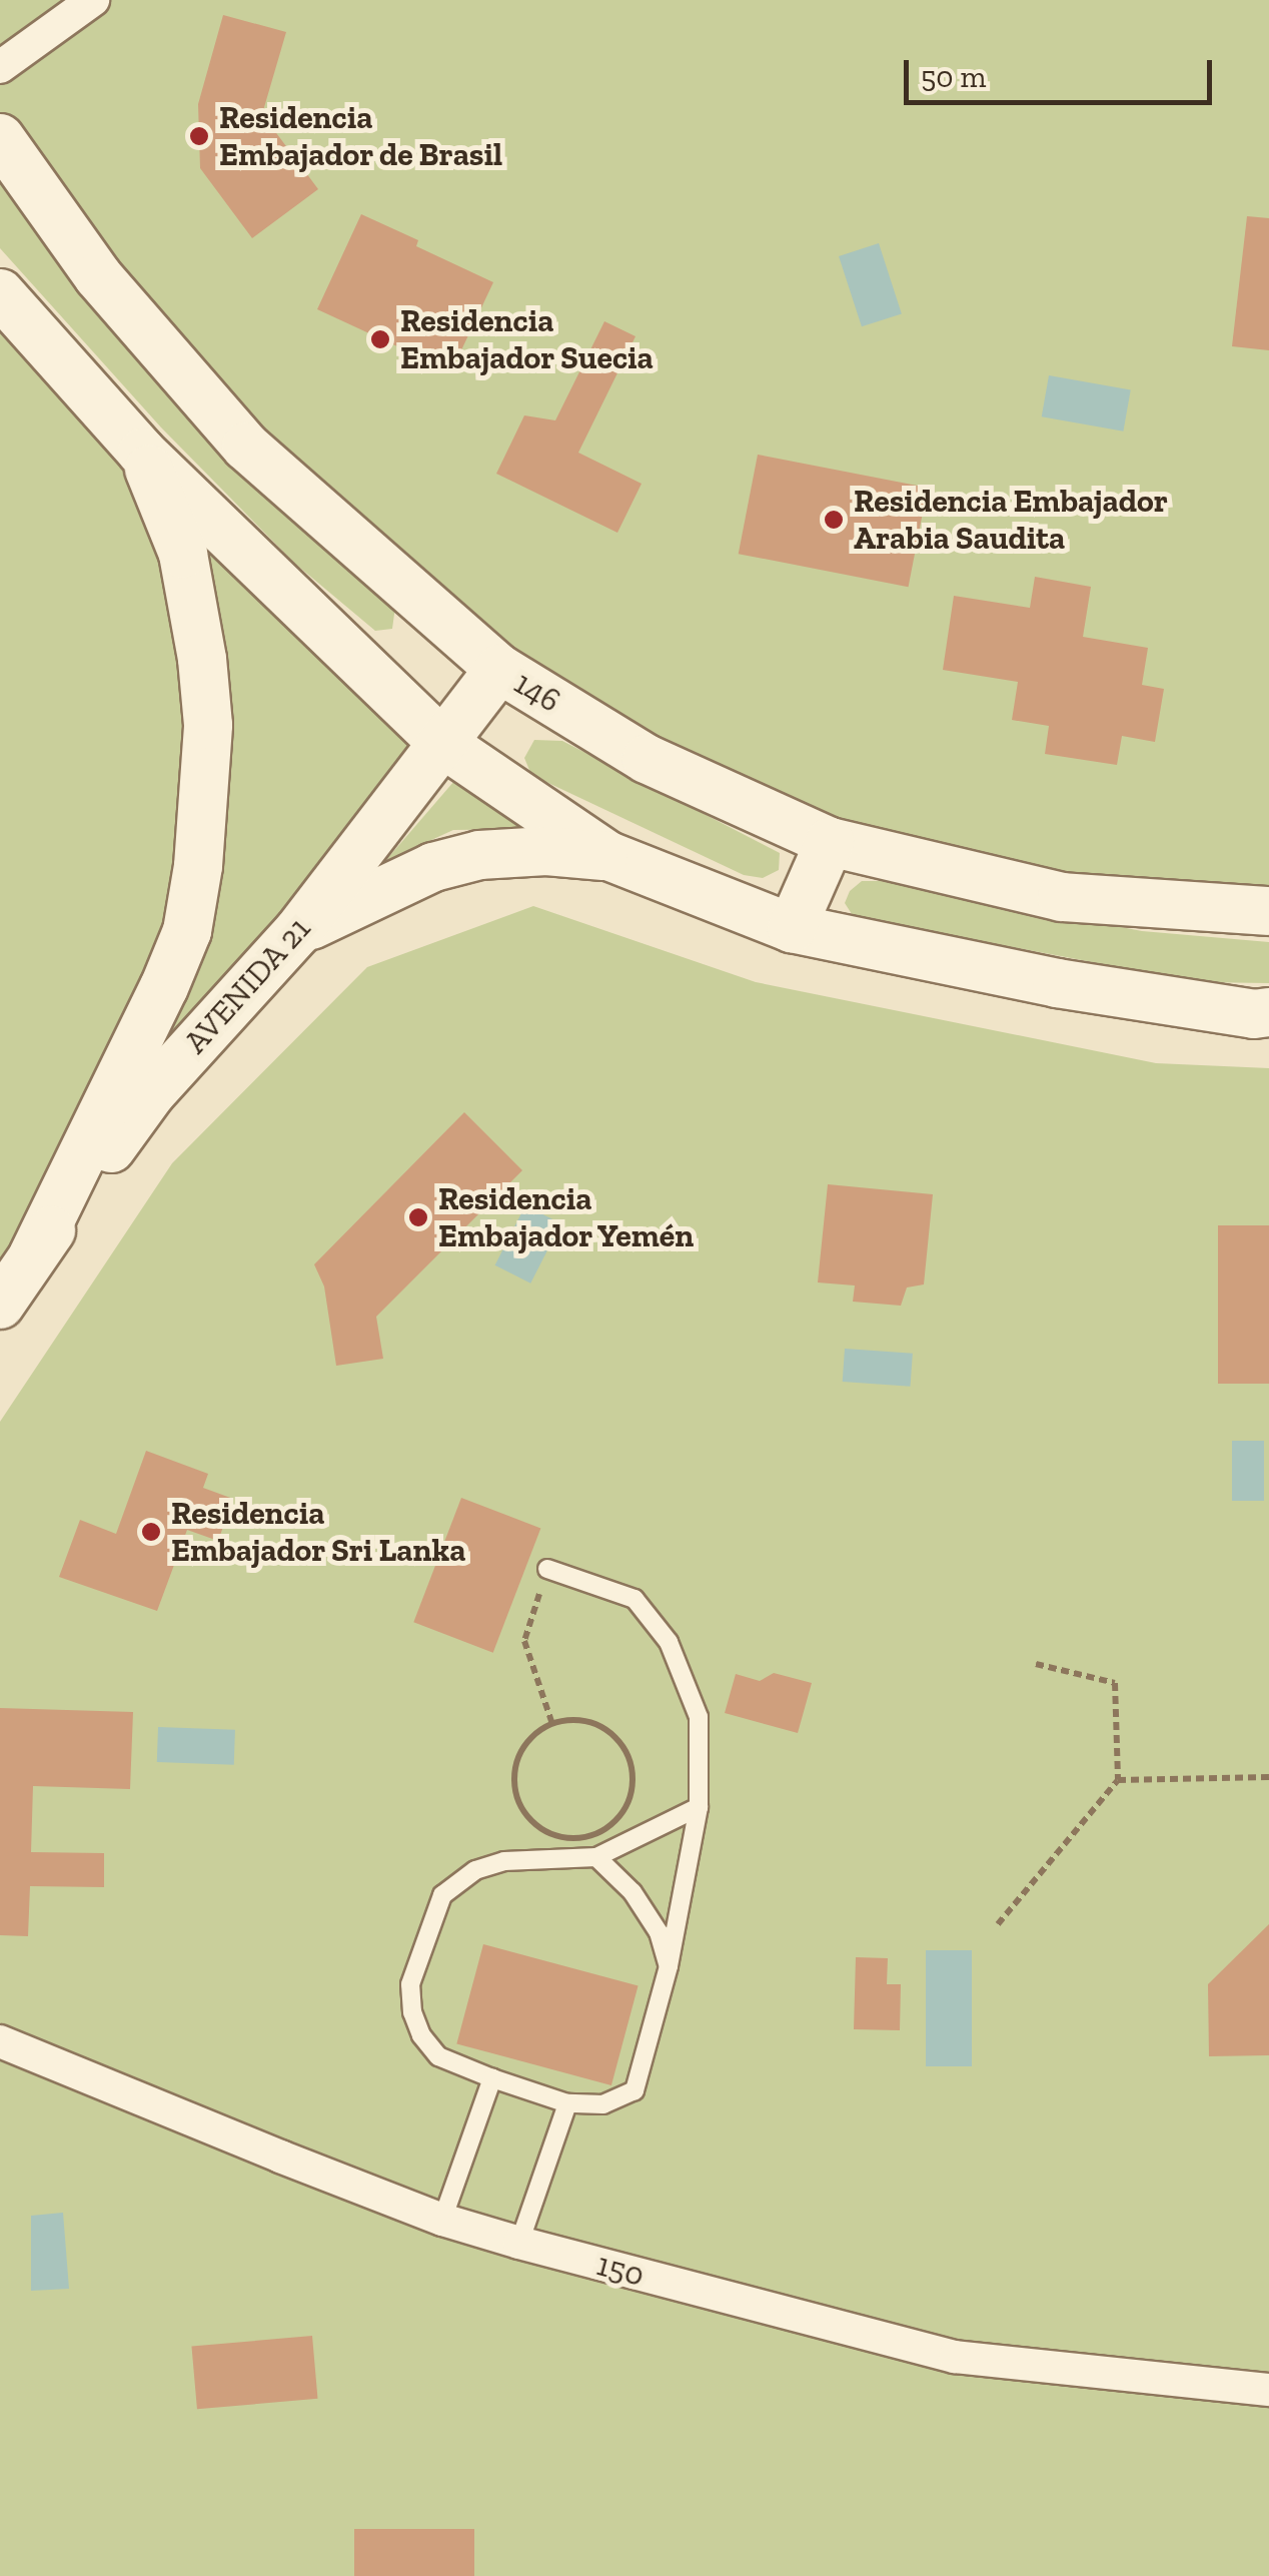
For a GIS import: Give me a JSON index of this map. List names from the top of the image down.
{
  "streets": {
    "main road": ["146", "AVENIDA 21"],
    "street": ["150"]
  },
  "crossings": [
    ["146", "AVENIDA 21"]
  ],
  "places": [
    "Residencia Embajador de Brasil",
    "Residencia Embajador Suecia",
    "Residencia Embajador Arabia Saudita",
    "Residencia Embajador Yemén",
    "Residencia Embajador Sri Lanka"
  ],
  "scale_bar": "50 m"
}
